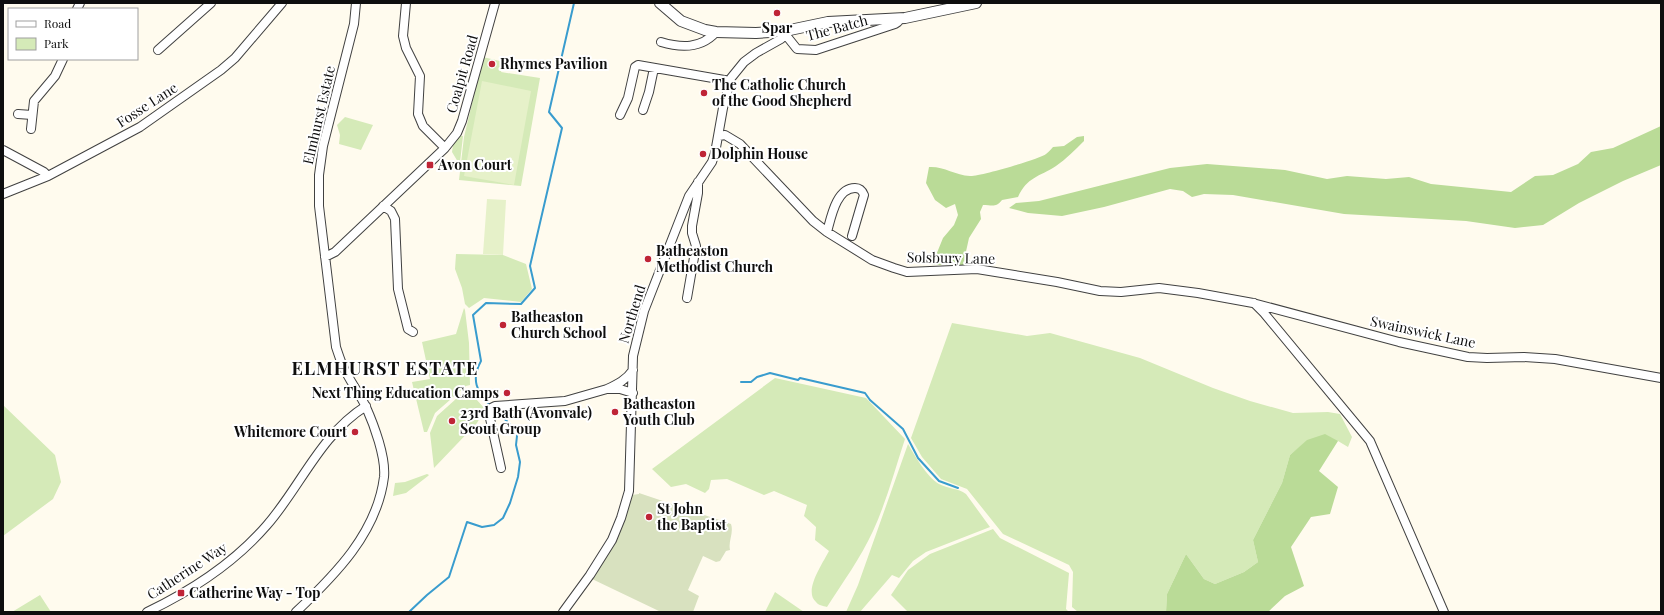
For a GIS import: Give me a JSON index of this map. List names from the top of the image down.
{
  "streets": {
    "street": [
      "The Batch",
      "Coalpit Road",
      "Fosse Lane",
      "Elmhurst Estate",
      "Solsbury Lane",
      "Northend",
      "Swainswick Lane",
      "Catherine Way"
    ]
  },
  "crossings": [
    ["Elmhurst Estate", "Catherine Way"],
    ["Solsbury Lane", "Northend"],
    ["Solsbury Lane", "Swainswick Lane"]
  ],
  "districts": ["ELMHURST ESTATE"],
  "places": {
    "other": [
      "Spar",
      "Rhymes Pavilion",
      "The Catholic Church of the Good Shepherd",
      "Dolphin House",
      "Batheaston Methodist Church",
      "Batheaston Church School",
      "Next Thing Education Camps",
      "Batheaston Youth Club",
      "23rd Bath (Avonvale) Scout Group",
      "Whitemore Court",
      "St John the Baptist"
    ],
    "transit": ["Avon Court", "Catherine Way - Top"]
  },
  "legend": ["Road", "Park"]
}
